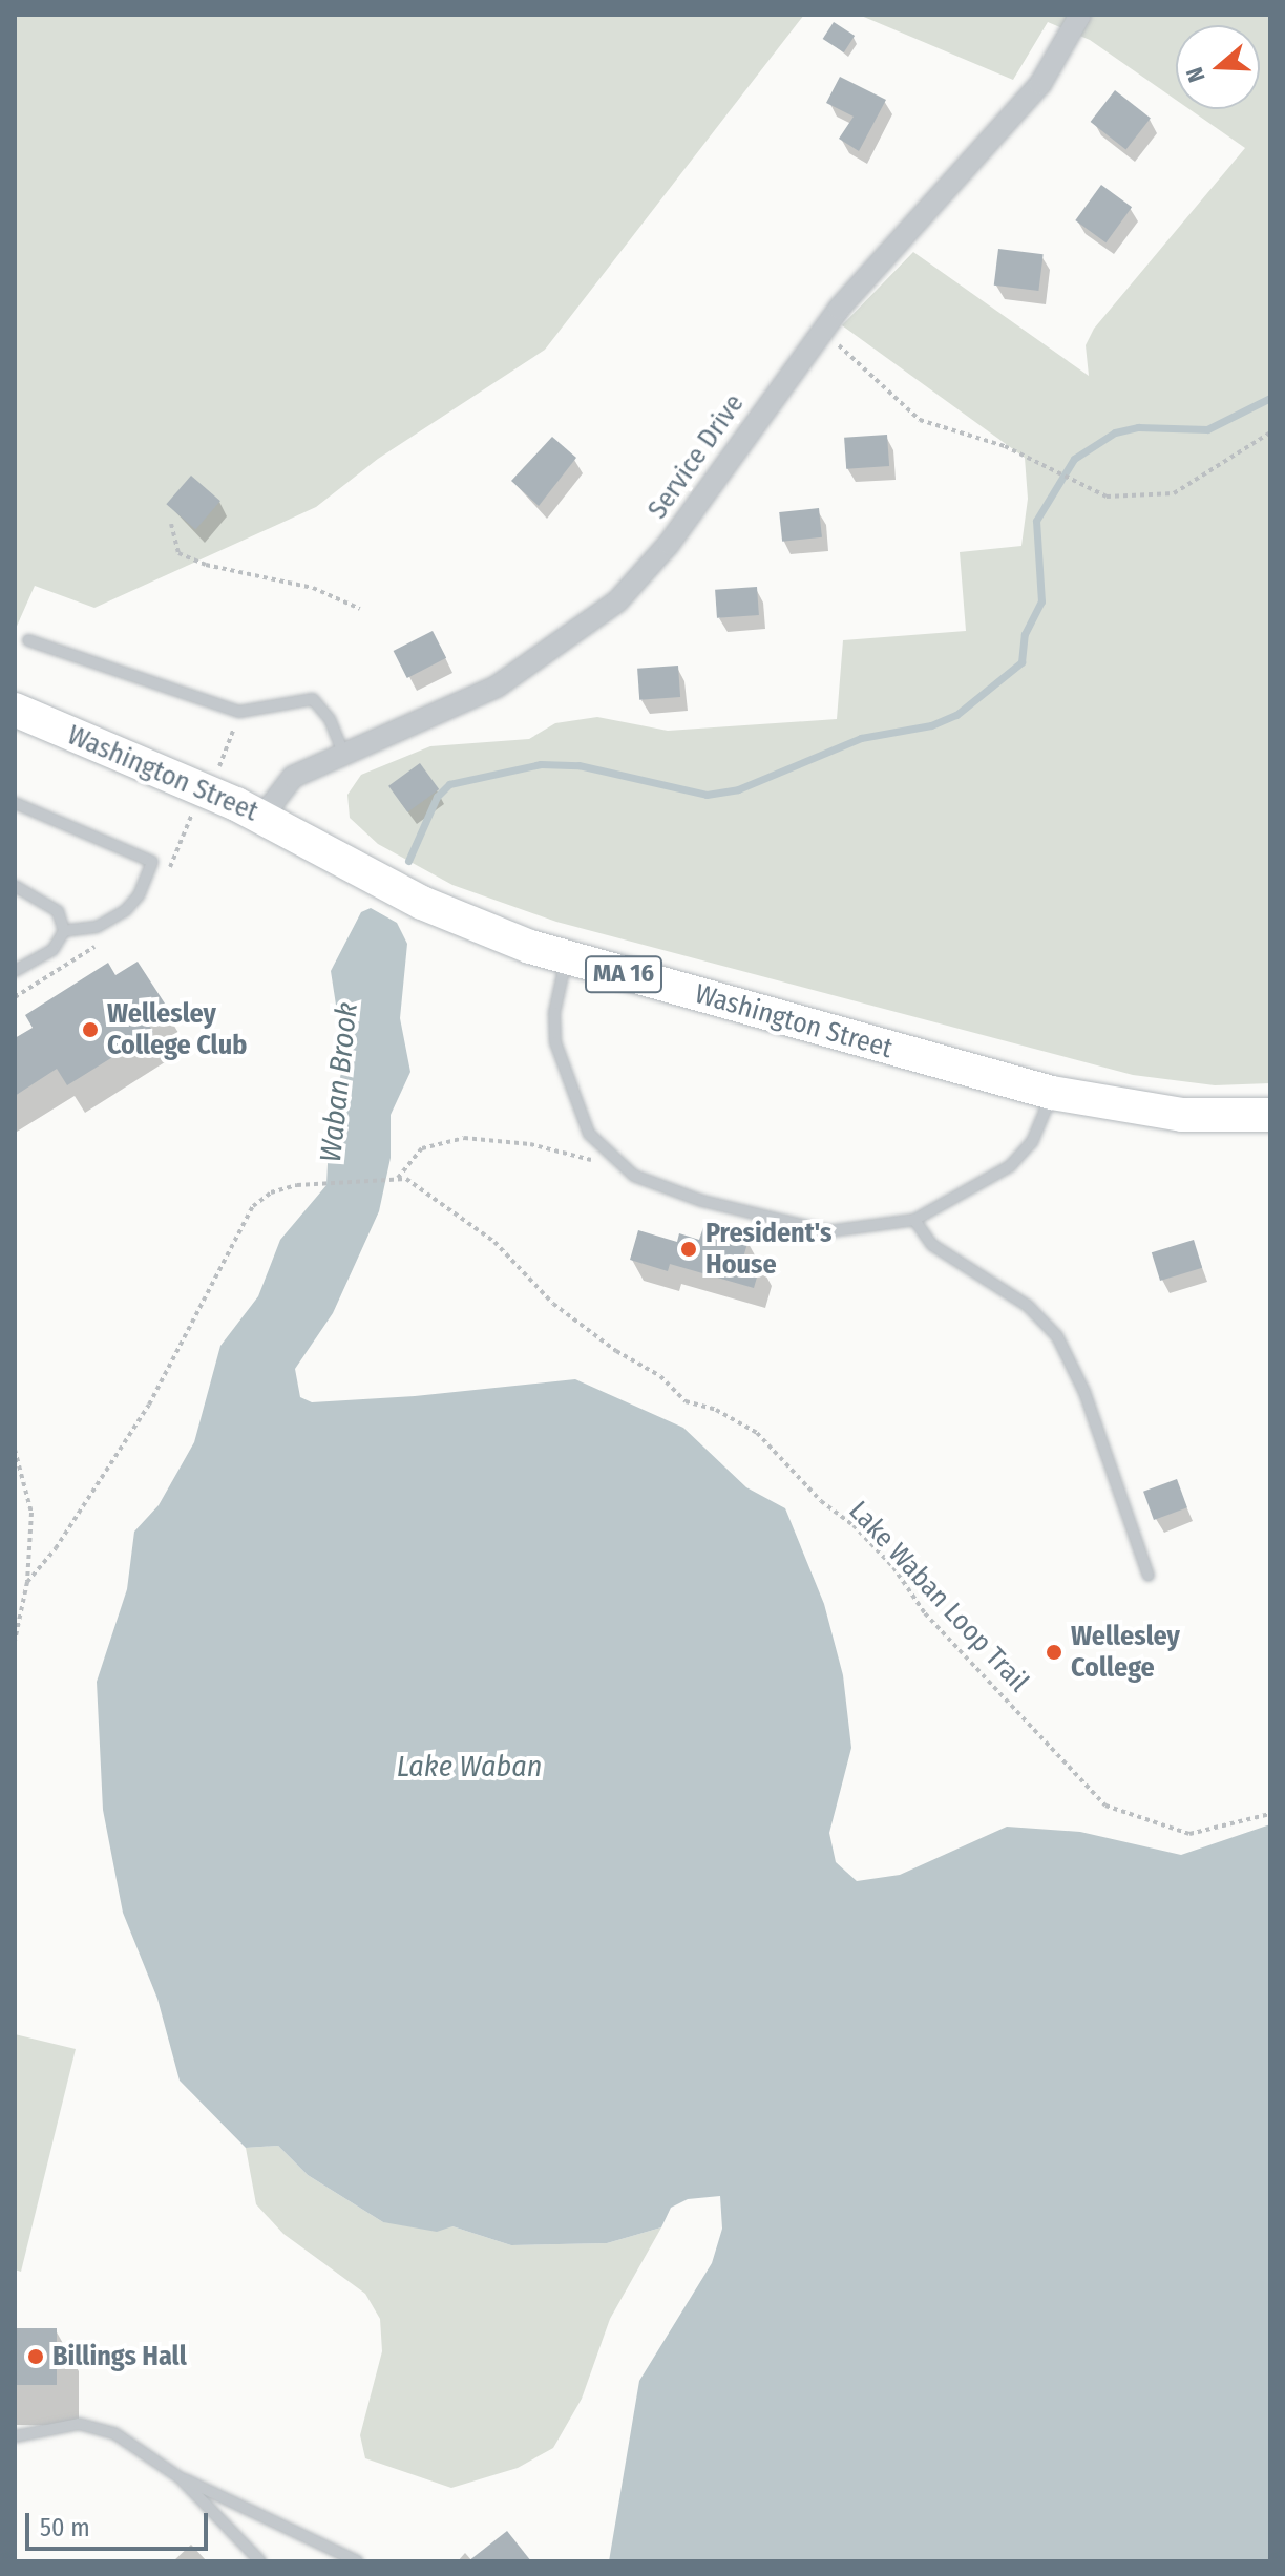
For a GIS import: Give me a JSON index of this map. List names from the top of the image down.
{
  "streets": {
    "main road": ["Washington Street", "MA 16"],
    "street": ["Service Drive"],
    "path": ["Lake Waban Loop Trail"]
  },
  "crossings": [
    ["Service Drive", "Washington Street"]
  ],
  "water": ["Waban Brook", "Lake Waban"],
  "places": [
    "Wellesley College Club",
    "President's House",
    "Wellesley College",
    "Billings Hall"
  ],
  "scale_bar": "50 m",
  "north": "left"
}
